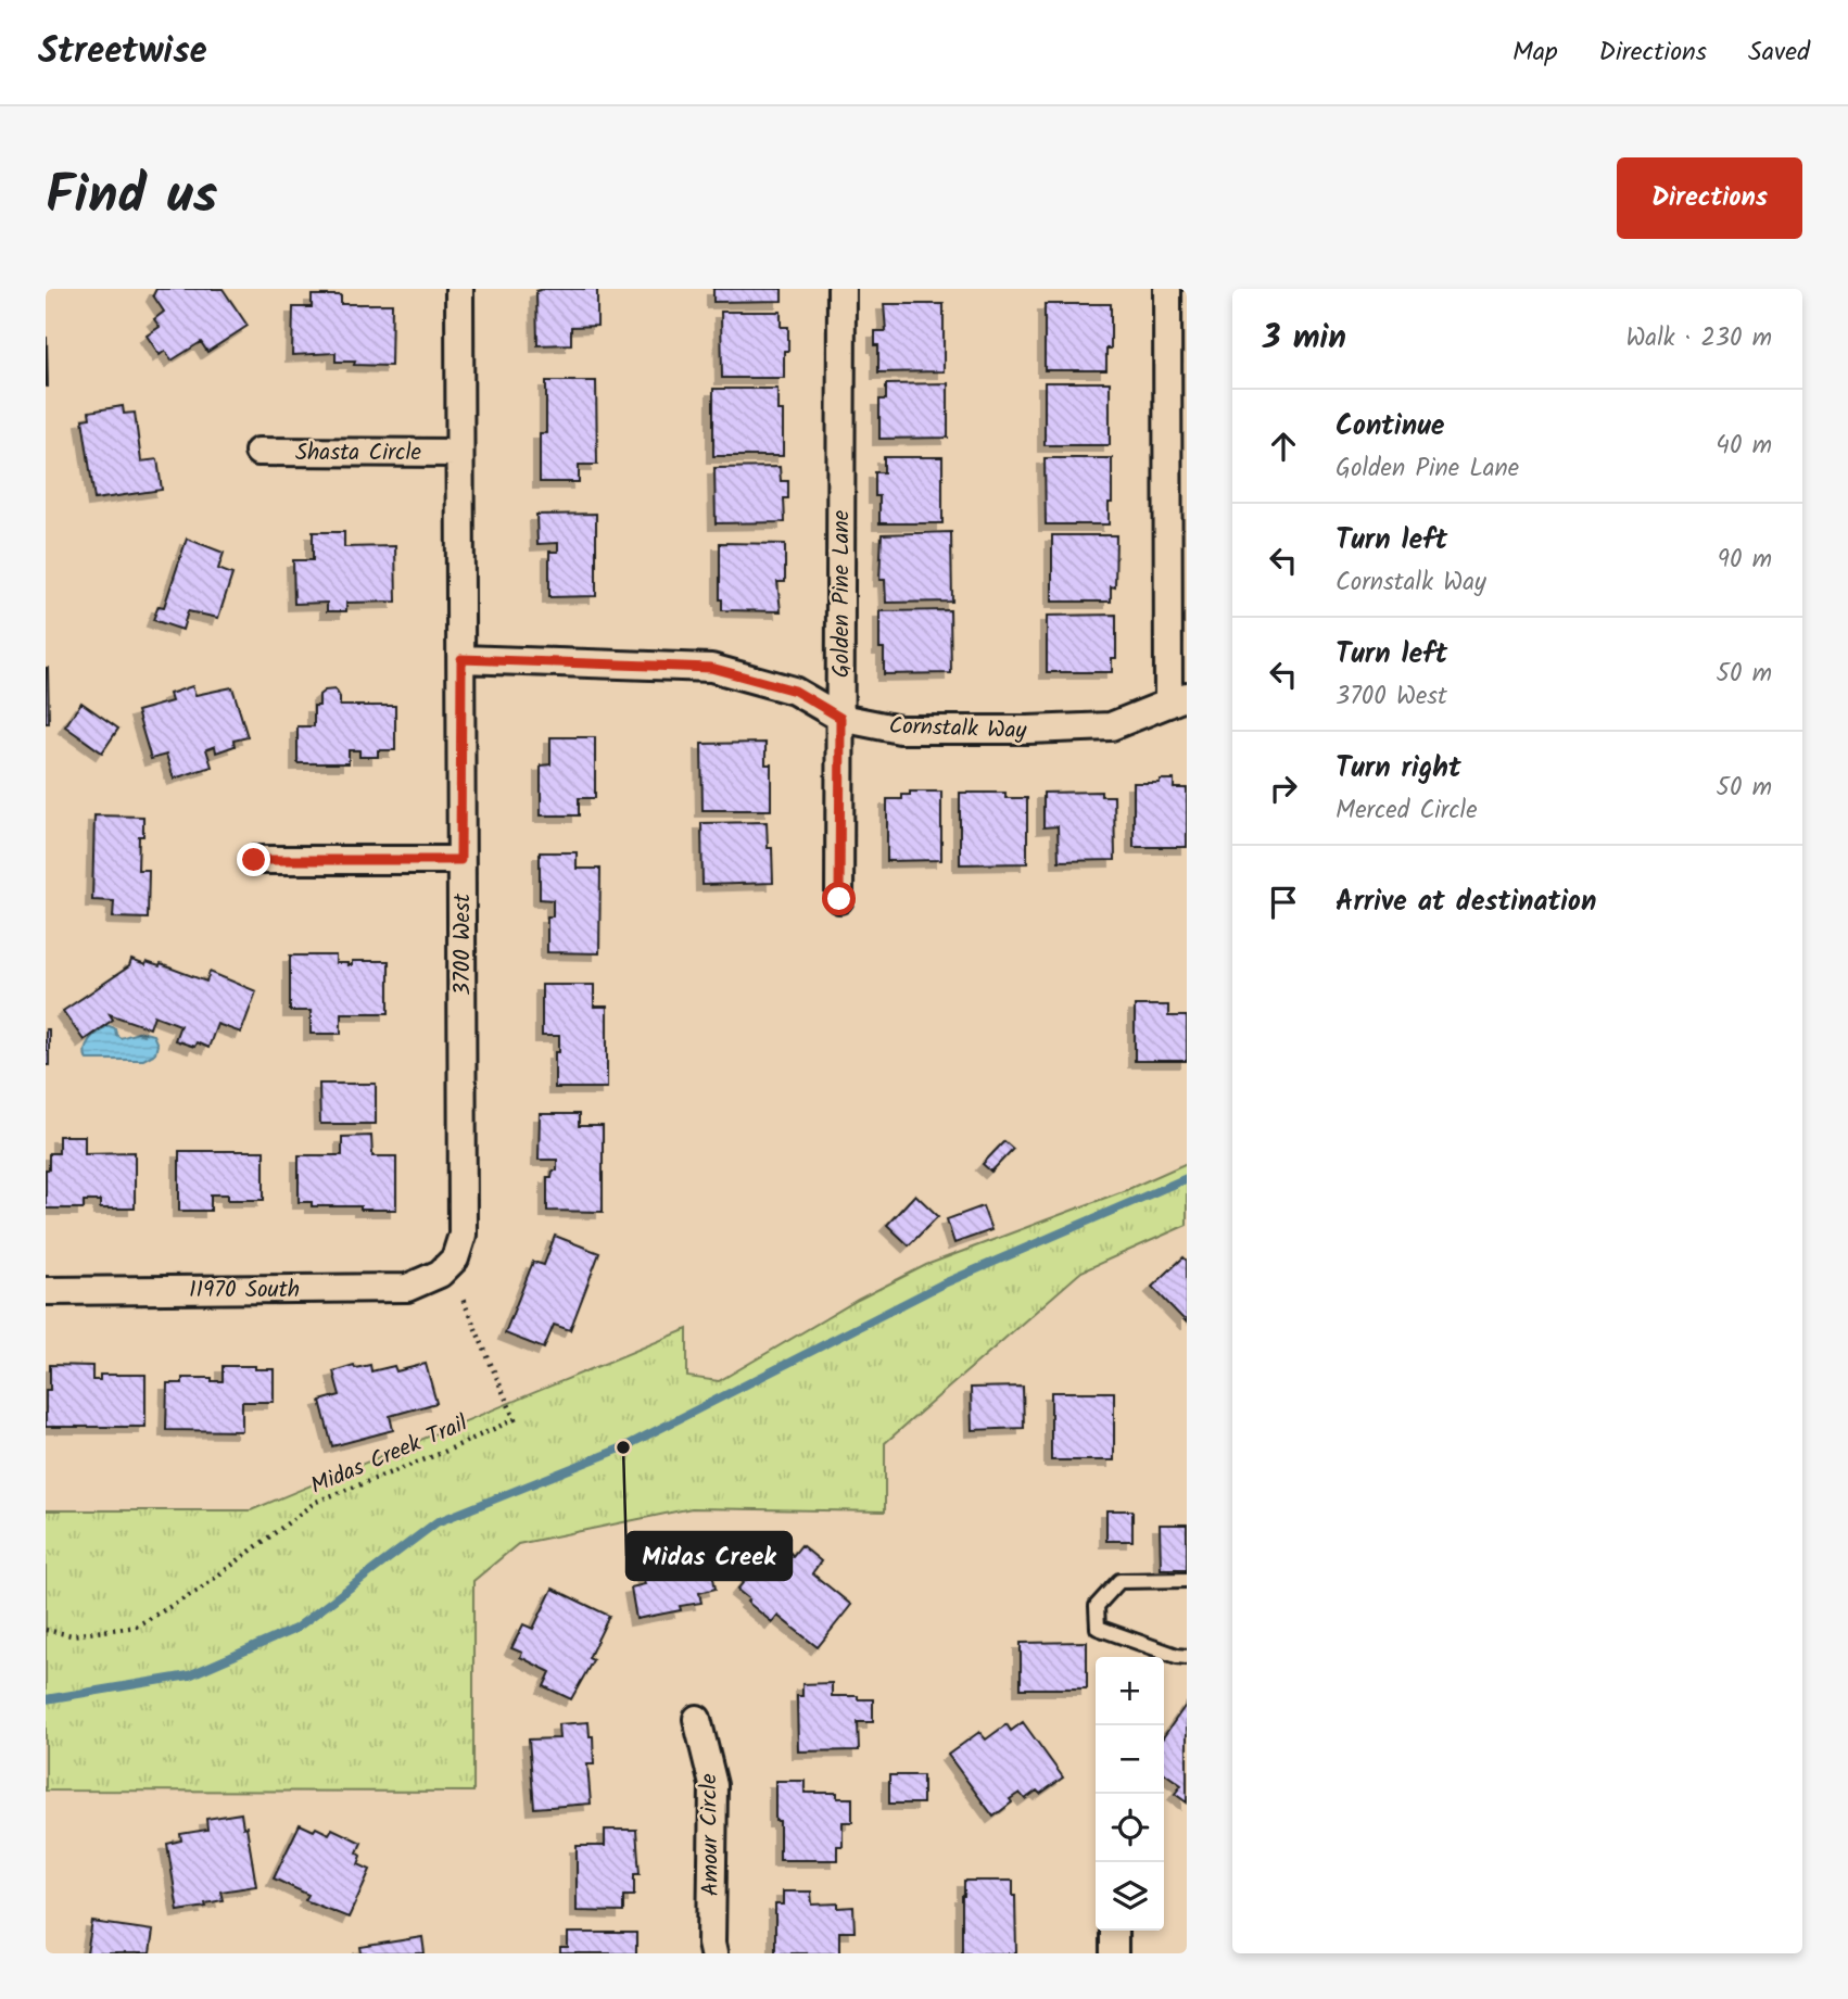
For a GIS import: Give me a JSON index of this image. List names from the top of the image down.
{
  "streets": {
    "street": [
      "Shasta Circle",
      "Golden Pine Lane",
      "Cornstalk Way",
      "3700 West",
      "11970 South",
      "Amour Circle"
    ],
    "path": ["Midas Creek Trail"]
  },
  "crossings": [
    ["Shasta Circle", "3700 West"],
    ["Golden Pine Lane", "Cornstalk Way"],
    ["Cornstalk Way", "3700 West"],
    ["3700 West", "11970 South"]
  ],
  "places": ["Midas Creek"],
  "page": {
    "header": "Streetwise",
    "nav": ["Map", "Directions", "Saved"],
    "title": "Find us",
    "buttons": "Directions",
    "heading": ["3 min", "Walk · 230 m"],
    "list": [
      ["Continue", "Golden Pine Lane", "40 m"],
      ["Turn left", "Cornstalk Way", "90 m"],
      ["Turn left", "3700 West", "50 m"],
      ["Turn right", "Merced Circle", "50 m"],
      "Arrive at destination"
    ],
    "map_buttons": ["+", "−"]
  }
}
